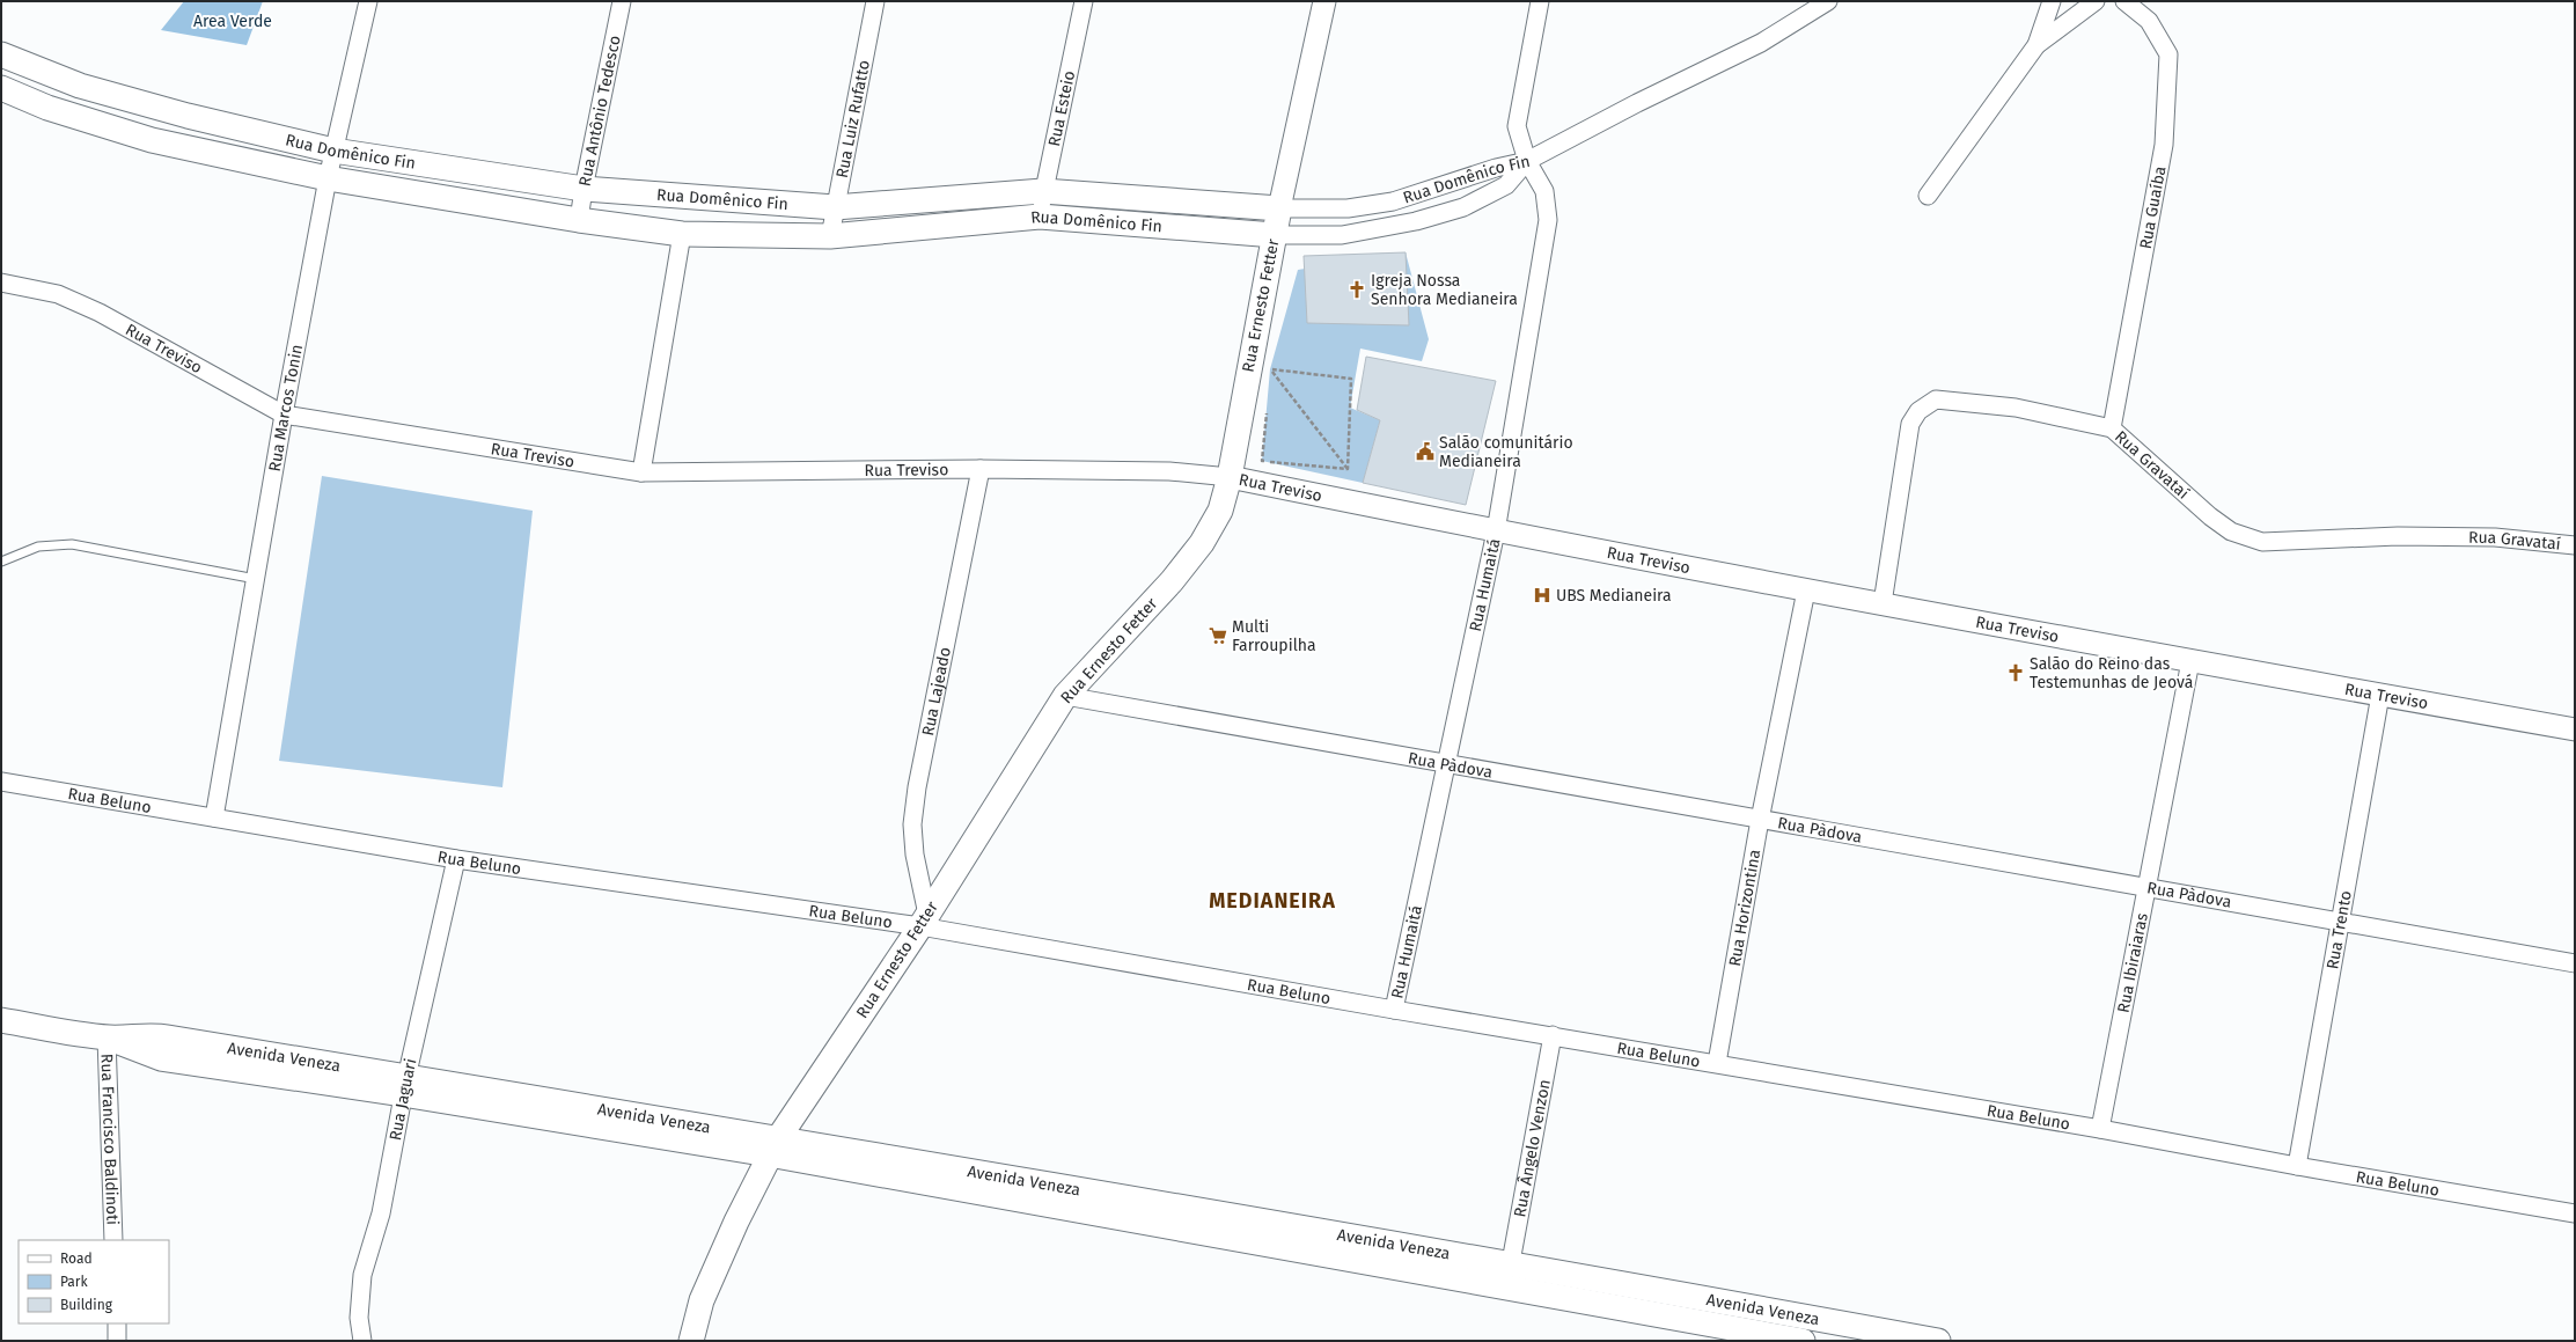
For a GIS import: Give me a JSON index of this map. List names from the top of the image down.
{
  "streets": {
    "main road": ["Rua Domênico Fin", "Rua Ernesto Fetter", "Avenida Veneza"],
    "street": [
      "Rua Esteio",
      "Rua Antônio Tedesco",
      "Rua Luiz Rufatto",
      "Rua Guaíba",
      "Rua Treviso",
      "Rua Marcos Tonin",
      "Rua Gravataí",
      "Rua Humaitá",
      "Rua Lajeado",
      "Rua Pàdova",
      "Rua Beluno",
      "Rua Horizontina",
      "Rua Trento",
      "Rua Ibiraiaras",
      "Rua Jaguari",
      "Rua Francisco Baldinoti",
      "Rua Ângelo Venzon"
    ]
  },
  "crossings": [
    ["Rua Esteio", "Rua Domênico Fin"],
    ["Rua Antônio Tedesco", "Rua Domênico Fin"],
    ["Rua Luiz Rufatto", "Rua Domênico Fin"],
    ["Rua Domênico Fin", "Rua Ernesto Fetter"],
    ["Rua Domênico Fin", "Rua Marcos Tonin"],
    ["Rua Domênico Fin", "Rua Humaitá"],
    ["Rua Guaíba", "Rua Gravataí"],
    ["Rua Ernesto Fetter", "Rua Treviso"],
    ["Rua Ernesto Fetter", "Rua Lajeado"],
    ["Rua Ernesto Fetter", "Rua Pàdova"],
    ["Rua Ernesto Fetter", "Rua Beluno"],
    ["Rua Ernesto Fetter", "Avenida Veneza"],
    ["Rua Treviso", "Rua Marcos Tonin"],
    ["Rua Treviso", "Rua Gravataí"],
    ["Rua Treviso", "Rua Humaitá"],
    ["Rua Treviso", "Rua Lajeado"],
    ["Rua Treviso", "Rua Horizontina"],
    ["Rua Treviso", "Rua Trento"],
    ["Rua Treviso", "Rua Ibiraiaras"],
    ["Rua Marcos Tonin", "Rua Beluno"],
    ["Rua Humaitá", "Rua Pàdova"],
    ["Rua Humaitá", "Rua Beluno"],
    ["Rua Lajeado", "Rua Beluno"],
    ["Rua Pàdova", "Rua Horizontina"],
    ["Rua Pàdova", "Rua Trento"],
    ["Rua Pàdova", "Rua Ibiraiaras"],
    ["Rua Beluno", "Rua Horizontina"],
    ["Rua Beluno", "Rua Trento"],
    ["Rua Beluno", "Rua Ibiraiaras"],
    ["Rua Beluno", "Rua Jaguari"],
    ["Rua Beluno", "Rua Ângelo Venzon"],
    ["Avenida Veneza", "Rua Jaguari"],
    ["Avenida Veneza", "Rua Francisco Baldinoti"],
    ["Avenida Veneza", "Rua Ângelo Venzon"]
  ],
  "districts": ["MEDIANEIRA"],
  "parks": ["Area Verde"],
  "places": {
    "church": ["Igreja Nossa Senhora Medianeira", "Salão do Reino das Testemunhas de Jeová"],
    "public building": ["Salão comunitário Medianeira"],
    "hospital": ["UBS Medianeira"],
    "supermarket": ["Multi Farroupilha"]
  },
  "legend": ["Road", "Park", "Building"]
}
